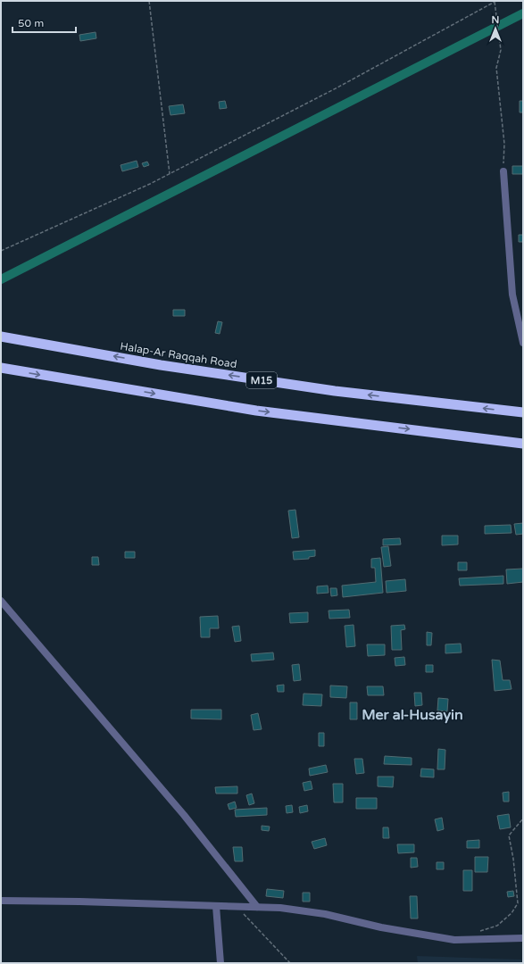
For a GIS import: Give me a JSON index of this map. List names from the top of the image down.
{
  "streets": {
    "highway": ["Halap-Ar Raqqah Road", "M15"]
  },
  "districts": ["Mer al-Husayin"],
  "scale_bar": "50 m",
  "north": "top"
}
